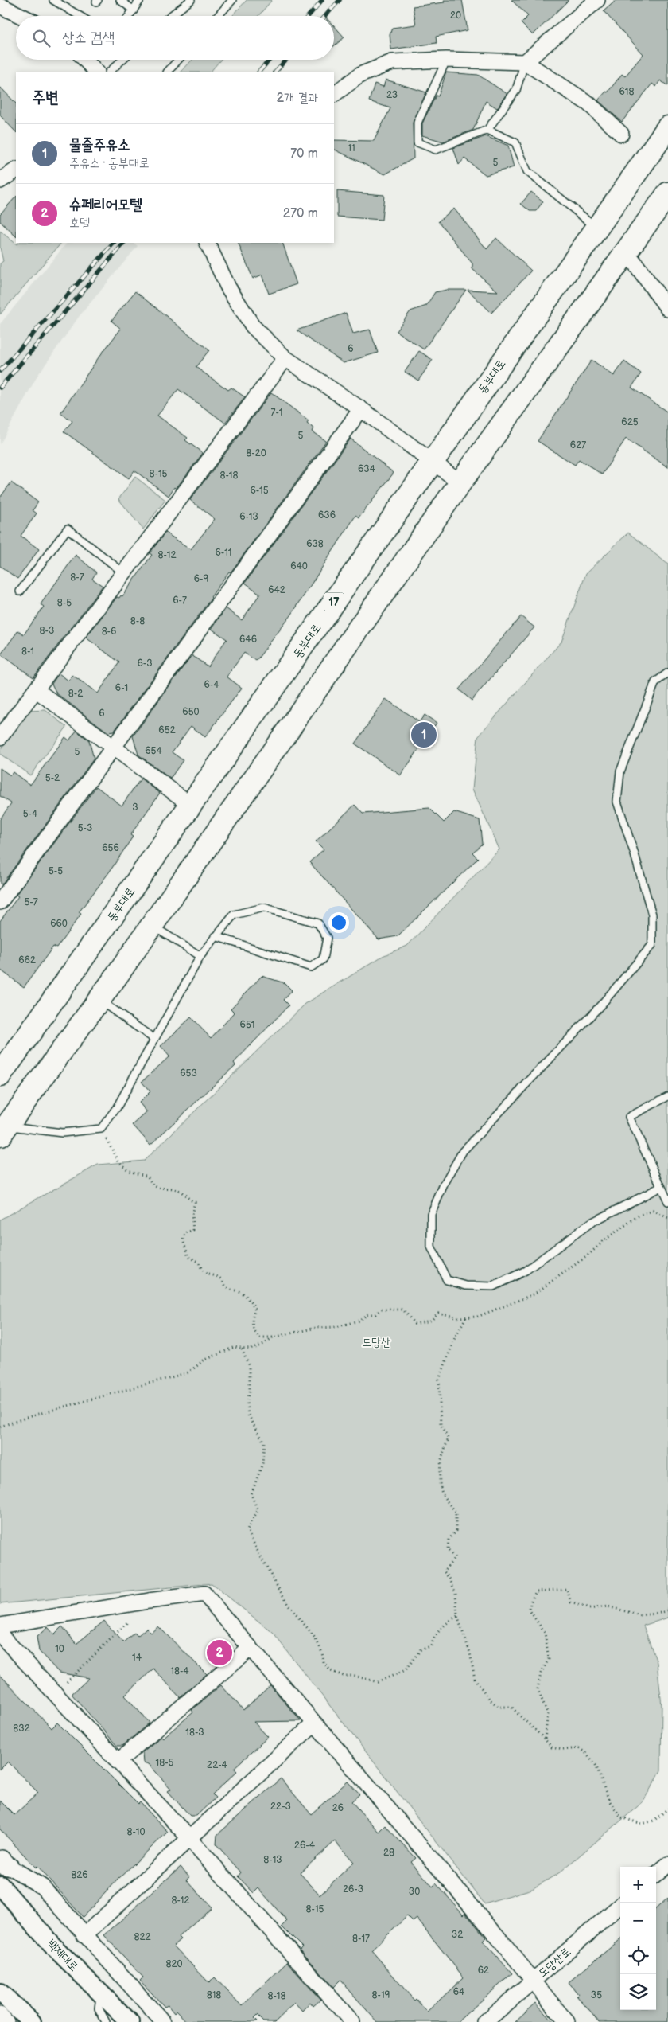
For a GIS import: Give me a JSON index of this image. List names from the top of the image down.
{
  "streets": {
    "main road": ["동부대로", "17"],
    "street": ["백제대로", "도당산로"]
  },
  "parks": ["도당산"],
  "house_numbers": [
    "20",
    "618",
    "23",
    "11",
    "5",
    "6",
    "7-1",
    "625",
    "5",
    "627",
    "8-20",
    "634",
    "8-15",
    "8-18",
    "6-15",
    "636",
    "6-13",
    "638",
    "6-11",
    "8-12",
    "640",
    "8-7",
    "6-9",
    "642",
    "6-7",
    "8-5",
    "8-8",
    "8-3",
    "8-6",
    "646",
    "8-1",
    "6-3",
    "6-4",
    "6-1",
    "8-2",
    "650",
    "6",
    "652",
    "654",
    "5",
    "5-2",
    "3",
    "5-4",
    "5-3",
    "656",
    "5-5",
    "5-7",
    "660",
    "662",
    "651",
    "653",
    "10",
    "14",
    "18-4",
    "832",
    "18-3",
    "18-5",
    "22-4",
    "22-3",
    "26",
    "8-10",
    "26-4",
    "28",
    "8-13",
    "826",
    "26-3",
    "30",
    "8-12",
    "8-15",
    "32",
    "822",
    "8-17",
    "820",
    "62",
    "64",
    "818",
    "8-19",
    "35",
    "8-18"
  ],
  "page": {
    "search": "장소 검색",
    "heading": ["주변", "2개 결과"],
    "list": [
      {
        "mark": "1",
        "name": "물줄주유소",
        "note": "주유소 · 동부대로",
        "value": "70 m"
      },
      {
        "mark": "2",
        "name": "슈페리어모텔",
        "note": "호텔",
        "value": "270 m"
      }
    ],
    "pins": ["1", "2"],
    "map_buttons": ["+", "−"]
  }
}
